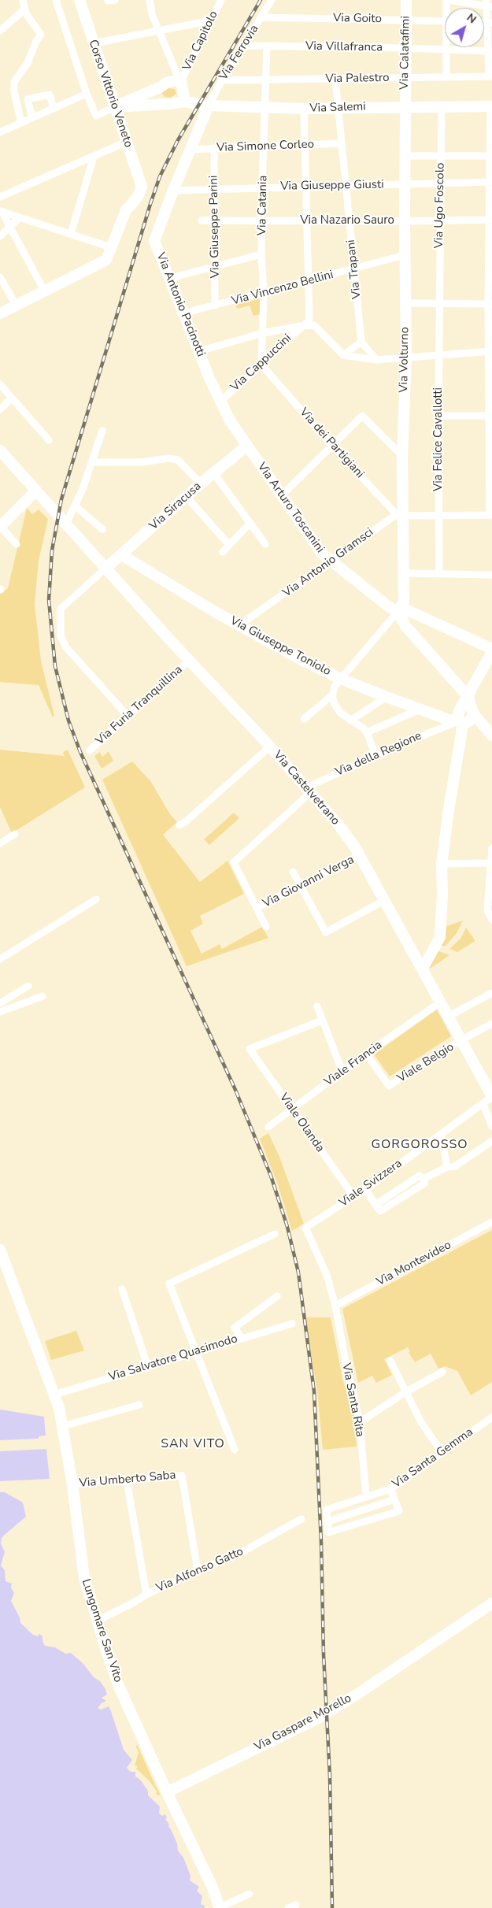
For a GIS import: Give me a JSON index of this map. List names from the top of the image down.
{
  "streets": {
    "street": [
      "Via Goito",
      "Via Capitolo",
      "Via Villafranca",
      "Via Ferrovia",
      "Via Calatafimi",
      "Via Palestro",
      "Corso Vittorio Veneto",
      "Via Salemi",
      "Via Simone Corleo",
      "Via Giuseppe Giusti",
      "Via Catania",
      "Via Ugo Foscolo",
      "Via Nazario Sauro",
      "Via Giuseppe Parini",
      "Via Trapani",
      "Via Vincenzo Bellini",
      "Via Antonio Pacinotti",
      "Via Volturno",
      "Via Cappuccini",
      "Via Felice Cavallotti",
      "Via dei Partigiani",
      "Via Siracusa",
      "Via Arturo Toscanini",
      "Via Antonio Gramsci",
      "Via Giuseppe Toniolo",
      "Via Furia Tranquillina",
      "Via della Regione",
      "Via Castelvetrano",
      "Via Giovanni Verga",
      "Viale Belgio",
      "Viale Francia",
      "Viale Olanda",
      "Viale Svizzera",
      "Via Montevideo",
      "Via Salvatore Quasimodo",
      "Via Santa Rita",
      "Via Santa Gemma",
      "Via Umberto Saba",
      "Via Alfonso Gatto",
      "Lungomare San Vito",
      "Via Gaspare Morello"
    ]
  },
  "crossings": [
    ["Via Goito", "Via Ferrovia"],
    ["Via Goito", "Via Calatafimi"],
    ["Via Villafranca", "Via Ferrovia"],
    ["Via Villafranca", "Via Calatafimi"],
    ["Via Villafranca", "Via Catania"],
    ["Via Ferrovia", "Via Palestro"],
    ["Via Ferrovia", "Via Salemi"],
    ["Via Ferrovia", "Via Antonio Pacinotti"],
    ["Via Calatafimi", "Via Palestro"],
    ["Via Calatafimi", "Via Salemi"],
    ["Via Calatafimi", "Via Volturno"],
    ["Via Palestro", "Via Catania"],
    ["Via Palestro", "Via Trapani"],
    ["Corso Vittorio Veneto", "Via Salemi"],
    ["Via Salemi", "Via Catania"],
    ["Via Salemi", "Via Ugo Foscolo"],
    ["Via Salemi", "Via Trapani"],
    ["Via Salemi", "Via Antonio Pacinotti"],
    ["Via Salemi", "Via Volturno"],
    ["Via Simone Corleo", "Via Catania"],
    ["Via Simone Corleo", "Via Giuseppe Parini"],
    ["Via Simone Corleo", "Via Trapani"],
    ["Via Simone Corleo", "Via Antonio Pacinotti"],
    ["Via Giuseppe Giusti", "Via Catania"],
    ["Via Giuseppe Giusti", "Via Ugo Foscolo"],
    ["Via Giuseppe Giusti", "Via Giuseppe Parini"],
    ["Via Giuseppe Giusti", "Via Trapani"],
    ["Via Giuseppe Giusti", "Via Antonio Pacinotti"],
    ["Via Giuseppe Giusti", "Via Volturno"],
    ["Via Catania", "Via Nazario Sauro"],
    ["Via Catania", "Via Vincenzo Bellini"],
    ["Via Catania", "Via Cappuccini"],
    ["Via Catania", "Via dei Partigiani"],
    ["Via Ugo Foscolo", "Via Nazario Sauro"],
    ["Via Ugo Foscolo", "Via Felice Cavallotti"],
    ["Via Nazario Sauro", "Via Giuseppe Parini"],
    ["Via Nazario Sauro", "Via Trapani"],
    ["Via Nazario Sauro", "Via Volturno"],
    ["Via Giuseppe Parini", "Via Vincenzo Bellini"],
    ["Via Trapani", "Via Vincenzo Bellini"],
    ["Via Vincenzo Bellini", "Via Antonio Pacinotti"],
    ["Via Vincenzo Bellini", "Via Volturno"],
    ["Via Antonio Pacinotti", "Via Cappuccini"],
    ["Via Antonio Pacinotti", "Via Arturo Toscanini"],
    ["Via Volturno", "Via dei Partigiani"],
    ["Via Volturno", "Via Arturo Toscanini"],
    ["Via Volturno", "Via Antonio Gramsci"],
    ["Via Cappuccini", "Via dei Partigiani"],
    ["Via Cappuccini", "Via Arturo Toscanini"],
    ["Via dei Partigiani", "Via Antonio Gramsci"],
    ["Via Siracusa", "Via Arturo Toscanini"],
    ["Via Siracusa", "Via Giuseppe Toniolo"],
    ["Via Siracusa", "Via Castelvetrano"],
    ["Via Arturo Toscanini", "Via Antonio Gramsci"],
    ["Via Antonio Gramsci", "Via Giuseppe Toniolo"],
    ["Via Giuseppe Toniolo", "Via della Regione"],
    ["Via Furia Tranquillina", "Via Castelvetrano"],
    ["Via della Regione", "Via Castelvetrano"],
    ["Via della Regione", "Via Giovanni Verga"],
    ["Via Castelvetrano", "Via Giovanni Verga"],
    ["Via Castelvetrano", "Viale Belgio"],
    ["Via Castelvetrano", "Viale Francia"],
    ["Via Castelvetrano", "Viale Svizzera"],
    ["Viale Belgio", "Viale Francia"],
    ["Viale Francia", "Viale Olanda"],
    ["Viale Olanda", "Viale Svizzera"],
    ["Viale Svizzera", "Via Santa Rita"],
    ["Via Montevideo", "Via Santa Rita"],
    ["Via Salvatore Quasimodo", "Lungomare San Vito"],
    ["Via Santa Rita", "Via Santa Gemma"],
    ["Via Umberto Saba", "Via Alfonso Gatto"],
    ["Via Umberto Saba", "Lungomare San Vito"],
    ["Via Alfonso Gatto", "Lungomare San Vito"],
    ["Lungomare San Vito", "Via Gaspare Morello"]
  ],
  "districts": ["GORGOROSSO", "SAN VITO"],
  "north": "top right"
}
